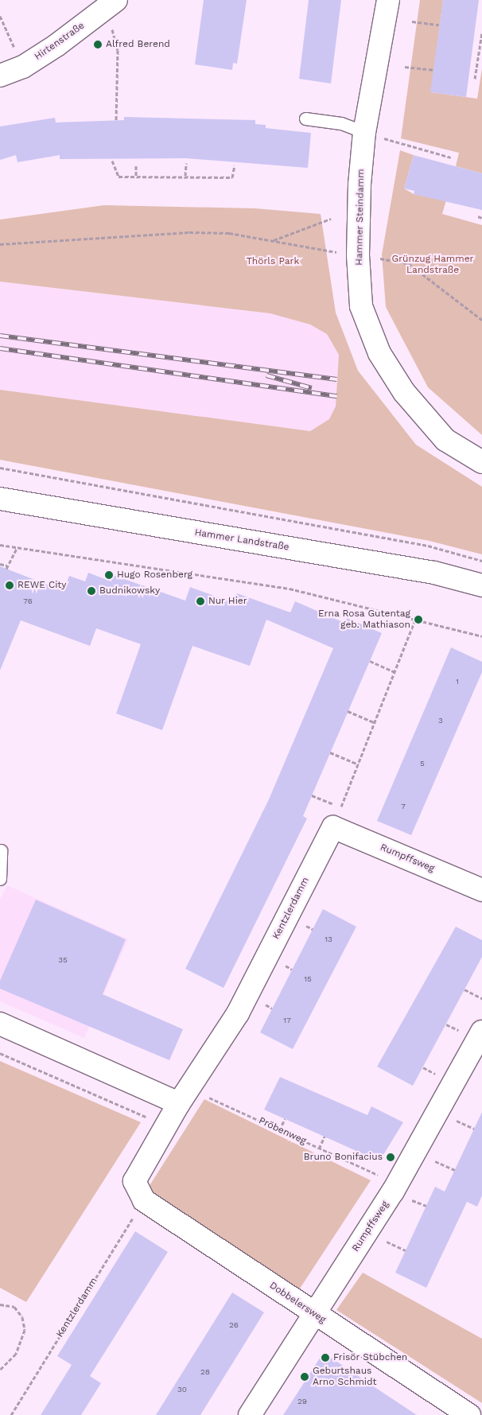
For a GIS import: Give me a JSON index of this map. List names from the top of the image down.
{
  "streets": {
    "street": [
      "Hirtenstraße",
      "Hammer Steindamm",
      "Hammer Landstraße",
      "Rumpffsweg",
      "Kentzlerdamm",
      "Dobbelersweg"
    ],
    "path": ["Pröbenweg"]
  },
  "crossings": [
    ["Rumpffsweg", "Kentzlerdamm"],
    ["Rumpffsweg", "Pröbenweg"],
    ["Rumpffsweg", "Dobbelersweg"],
    ["Kentzlerdamm", "Pröbenweg"],
    ["Kentzlerdamm", "Dobbelersweg"]
  ],
  "parks": ["Grünzug Hammer Landstraße", "Thörls Park"],
  "places": [
    "Alfred Berend",
    "Hugo Rosenberg",
    "REWE City",
    "Budnikowsky",
    "Nur Hier",
    "Erna Rosa Gutentag geb. Mathiason",
    "Bruno Bonifacius",
    "Frisör Stübchen",
    "Geburtshaus Arno Schmidt"
  ],
  "house_numbers": [
    "76",
    "1",
    "3",
    "5",
    "7",
    "13",
    "35",
    "15",
    "17",
    "26",
    "28",
    "30",
    "29"
  ]
}
